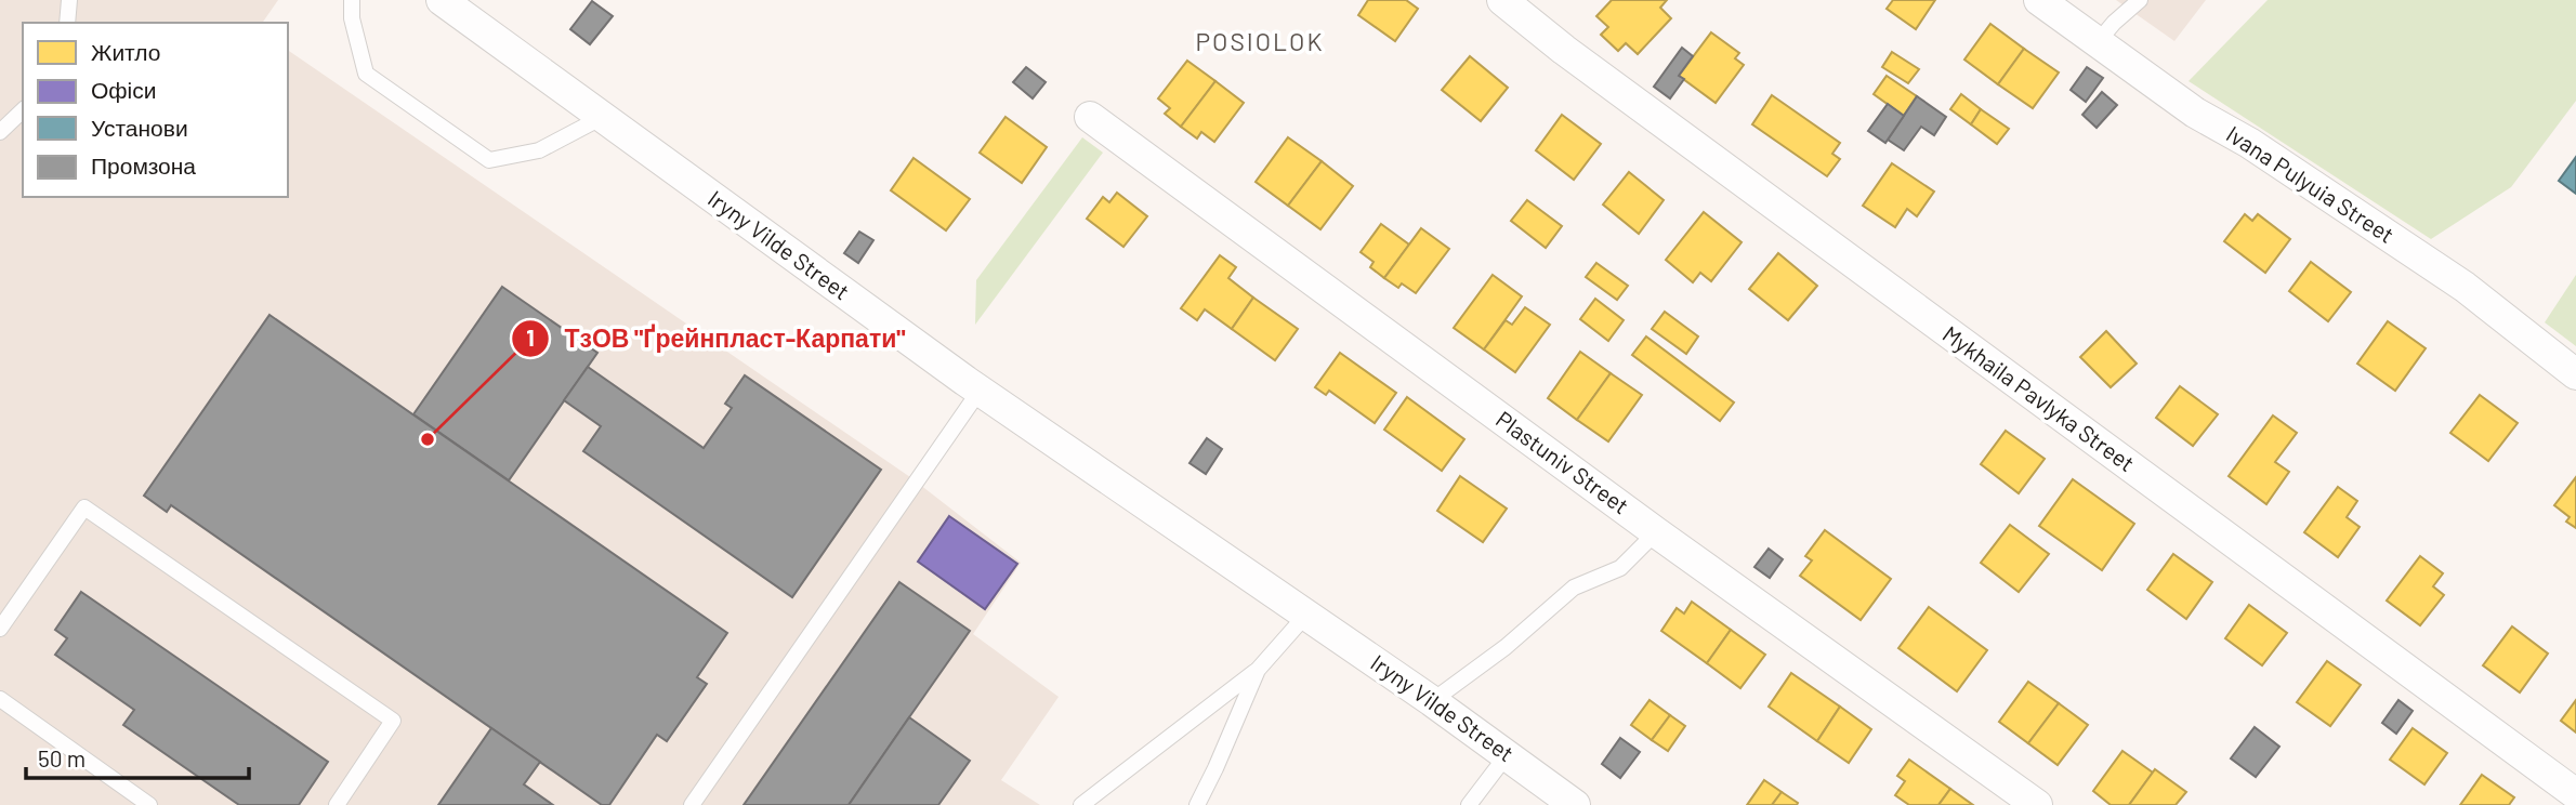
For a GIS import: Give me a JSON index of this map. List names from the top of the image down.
{
  "streets": {
    "street": [
      "Ivana Pulyuia Street",
      "Iryny Vilde Street",
      "Mykhaila Pavlyka Street",
      "Plastuniv Street"
    ]
  },
  "districts": ["POSIOLOK"],
  "places": ["ТзОВ \"Ґрейнпласт-Карпати\""],
  "legend": [
    "Житло",
    "Офіси",
    "Установи",
    "Промзона"
  ],
  "scale_bar": "50 m"
}
